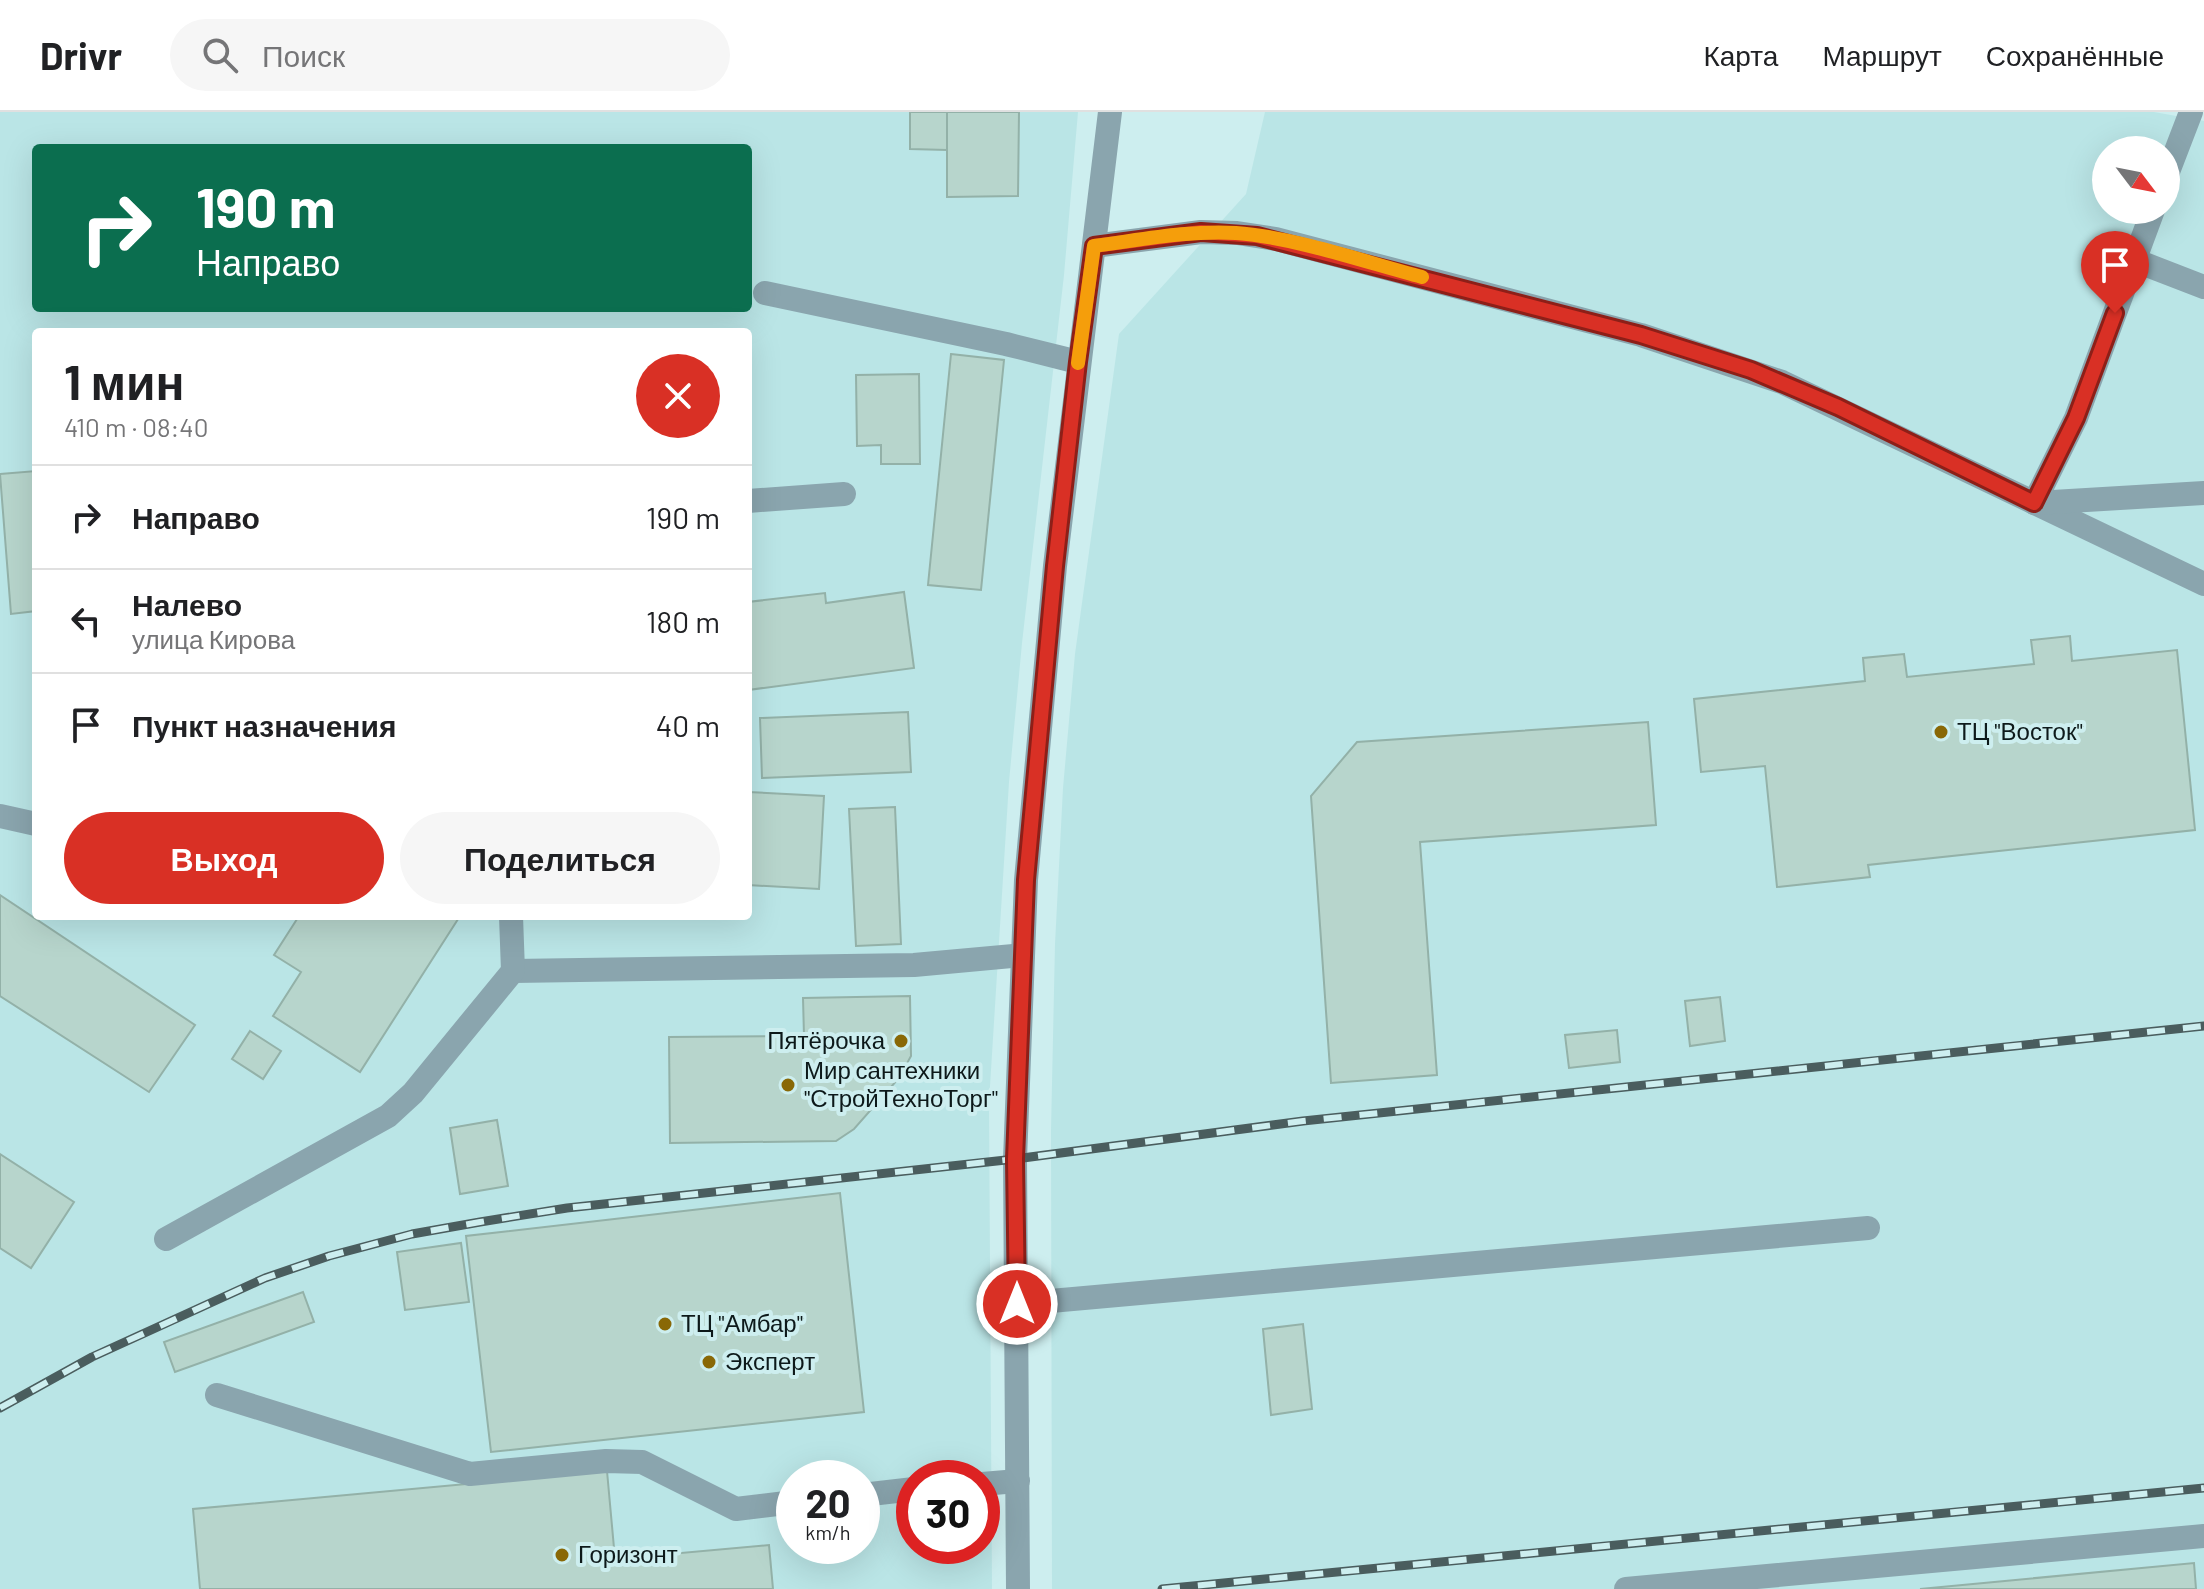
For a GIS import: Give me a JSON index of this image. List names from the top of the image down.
{
  "places": [
    "ТЦ \"Восток\"",
    "Пятёрочка",
    "Мир сантехники \"СтройТехноТорг\"",
    "ТЦ \"Амбар\"",
    "Эксперт",
    "Горизонт"
  ],
  "north": "bottom right",
  "page": {
    "header": "Drivr",
    "search": "Поиск",
    "nav": ["Карта", "Маршрут", "Сохранённые"],
    "turn": ["190 m", "Направо"],
    "heading": ["1 мин", "410 m · 08:40"],
    "list": [
      {
        "name": "Направо",
        "value": "190 m"
      },
      {
        "name": "Налево",
        "note": "улица Кирова",
        "value": "180 m"
      },
      {
        "name": "Пункт назначения",
        "value": "40 m"
      }
    ],
    "buttons": ["Выход", "Поделиться"],
    "speed": "20 km/h",
    "limit": "30"
  }
}
